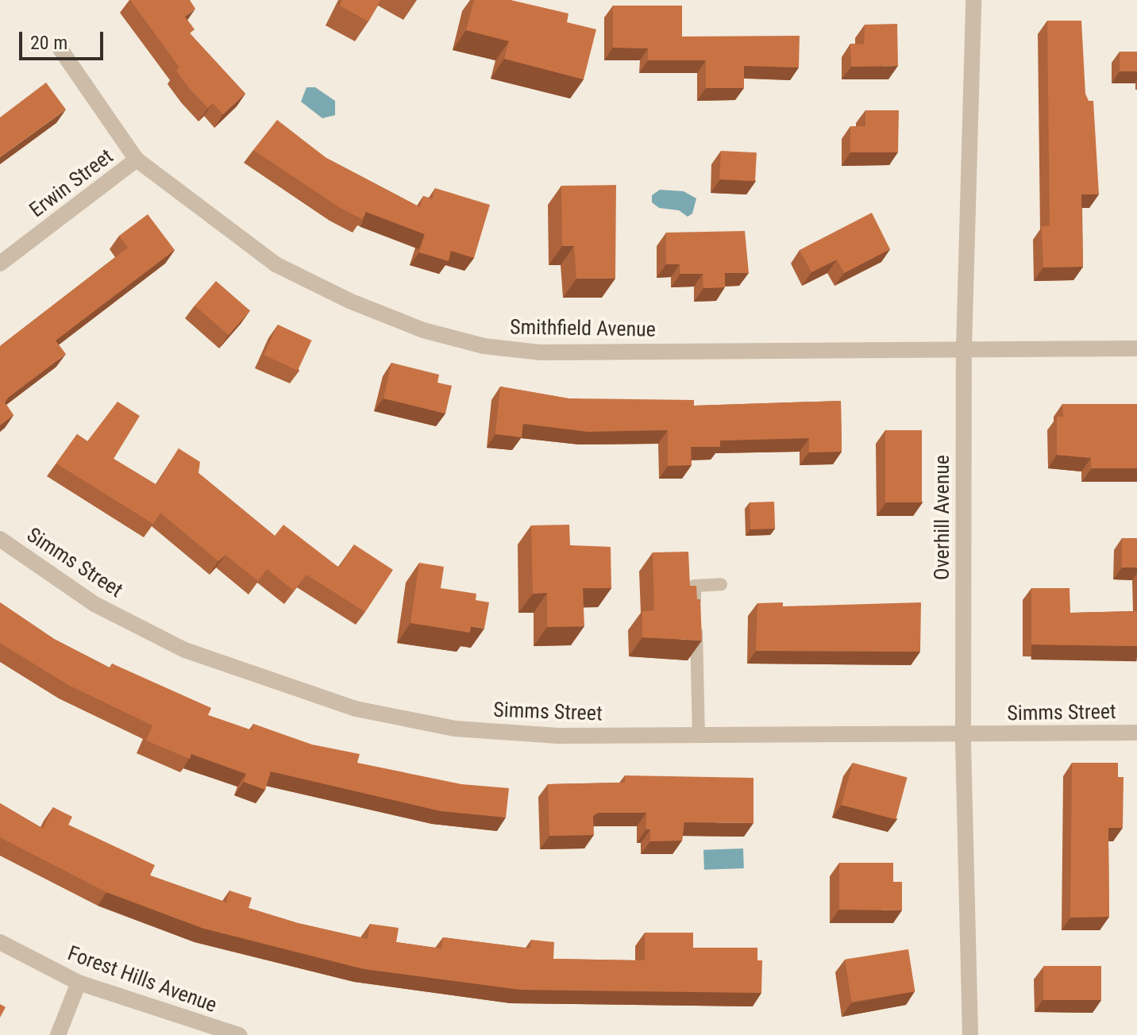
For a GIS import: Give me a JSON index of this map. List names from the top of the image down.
{
  "streets": {
    "street": [
      "Erwin Street",
      "Smithfield Avenue",
      "Overhill Avenue",
      "Simms Street",
      "Forest Hills Avenue"
    ]
  },
  "crossings": [
    ["Erwin Street", "Smithfield Avenue"],
    ["Smithfield Avenue", "Overhill Avenue"],
    ["Overhill Avenue", "Simms Street"]
  ],
  "scale_bar": "20 m"
}
